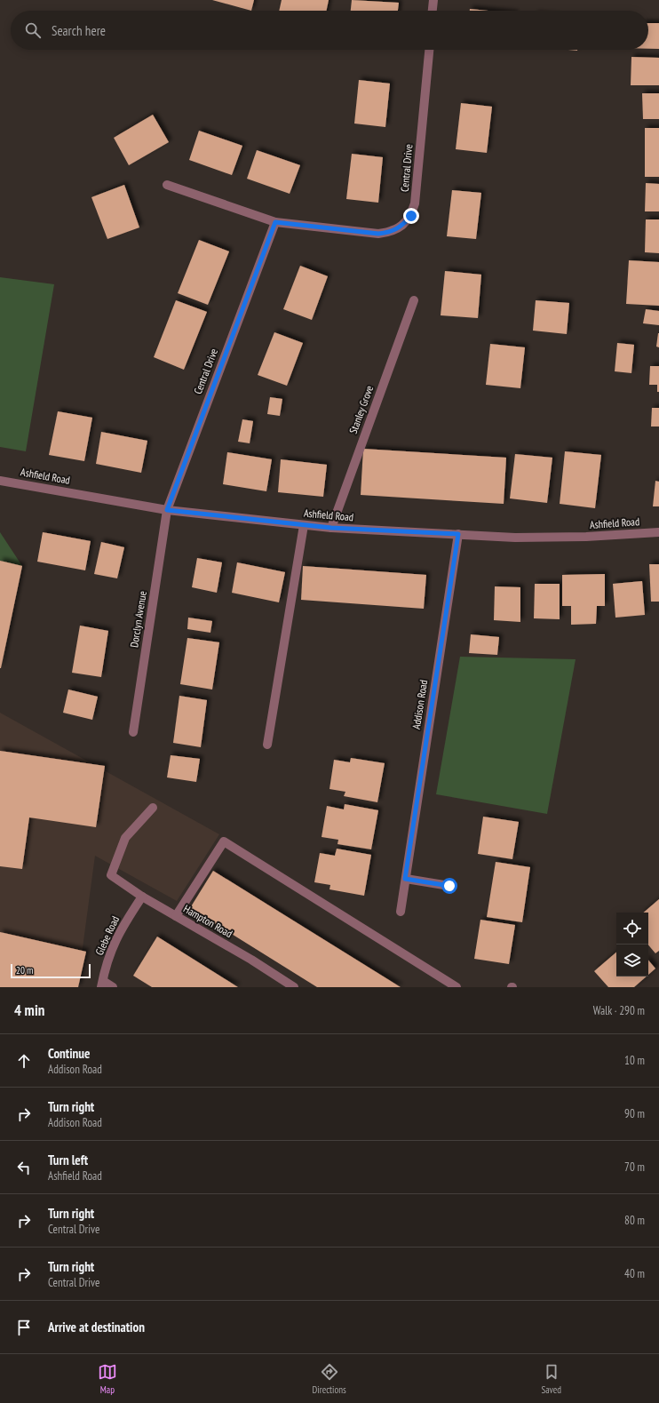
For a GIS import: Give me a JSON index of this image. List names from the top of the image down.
{
  "streets": {
    "street": [
      "Central Drive",
      "Stanley Grove",
      "Ashfield Road",
      "Dorclyn Avenue",
      "Addison Road",
      "Hampton Road",
      "Glebe Road"
    ]
  },
  "crossings": [
    ["Central Drive", "Ashfield Road"],
    ["Central Drive", "Dorclyn Avenue"],
    ["Stanley Grove", "Ashfield Road"],
    ["Ashfield Road", "Dorclyn Avenue"],
    ["Ashfield Road", "Addison Road"],
    ["Hampton Road", "Glebe Road"]
  ],
  "scale_bar": "20 m",
  "page": {
    "search": "Search here",
    "scale": "20 m",
    "heading": ["4 min", "Walk · 290 m"],
    "list": [
      ["Continue", "Addison Road", "10 m"],
      ["Turn right", "Addison Road", "90 m"],
      ["Turn left", "Ashfield Road", "70 m"],
      ["Turn right", "Central Drive", "80 m"],
      ["Turn right", "Central Drive", "40 m"],
      "Arrive at destination"
    ],
    "nav": ["Map", "Directions", "Saved"]
  }
}
